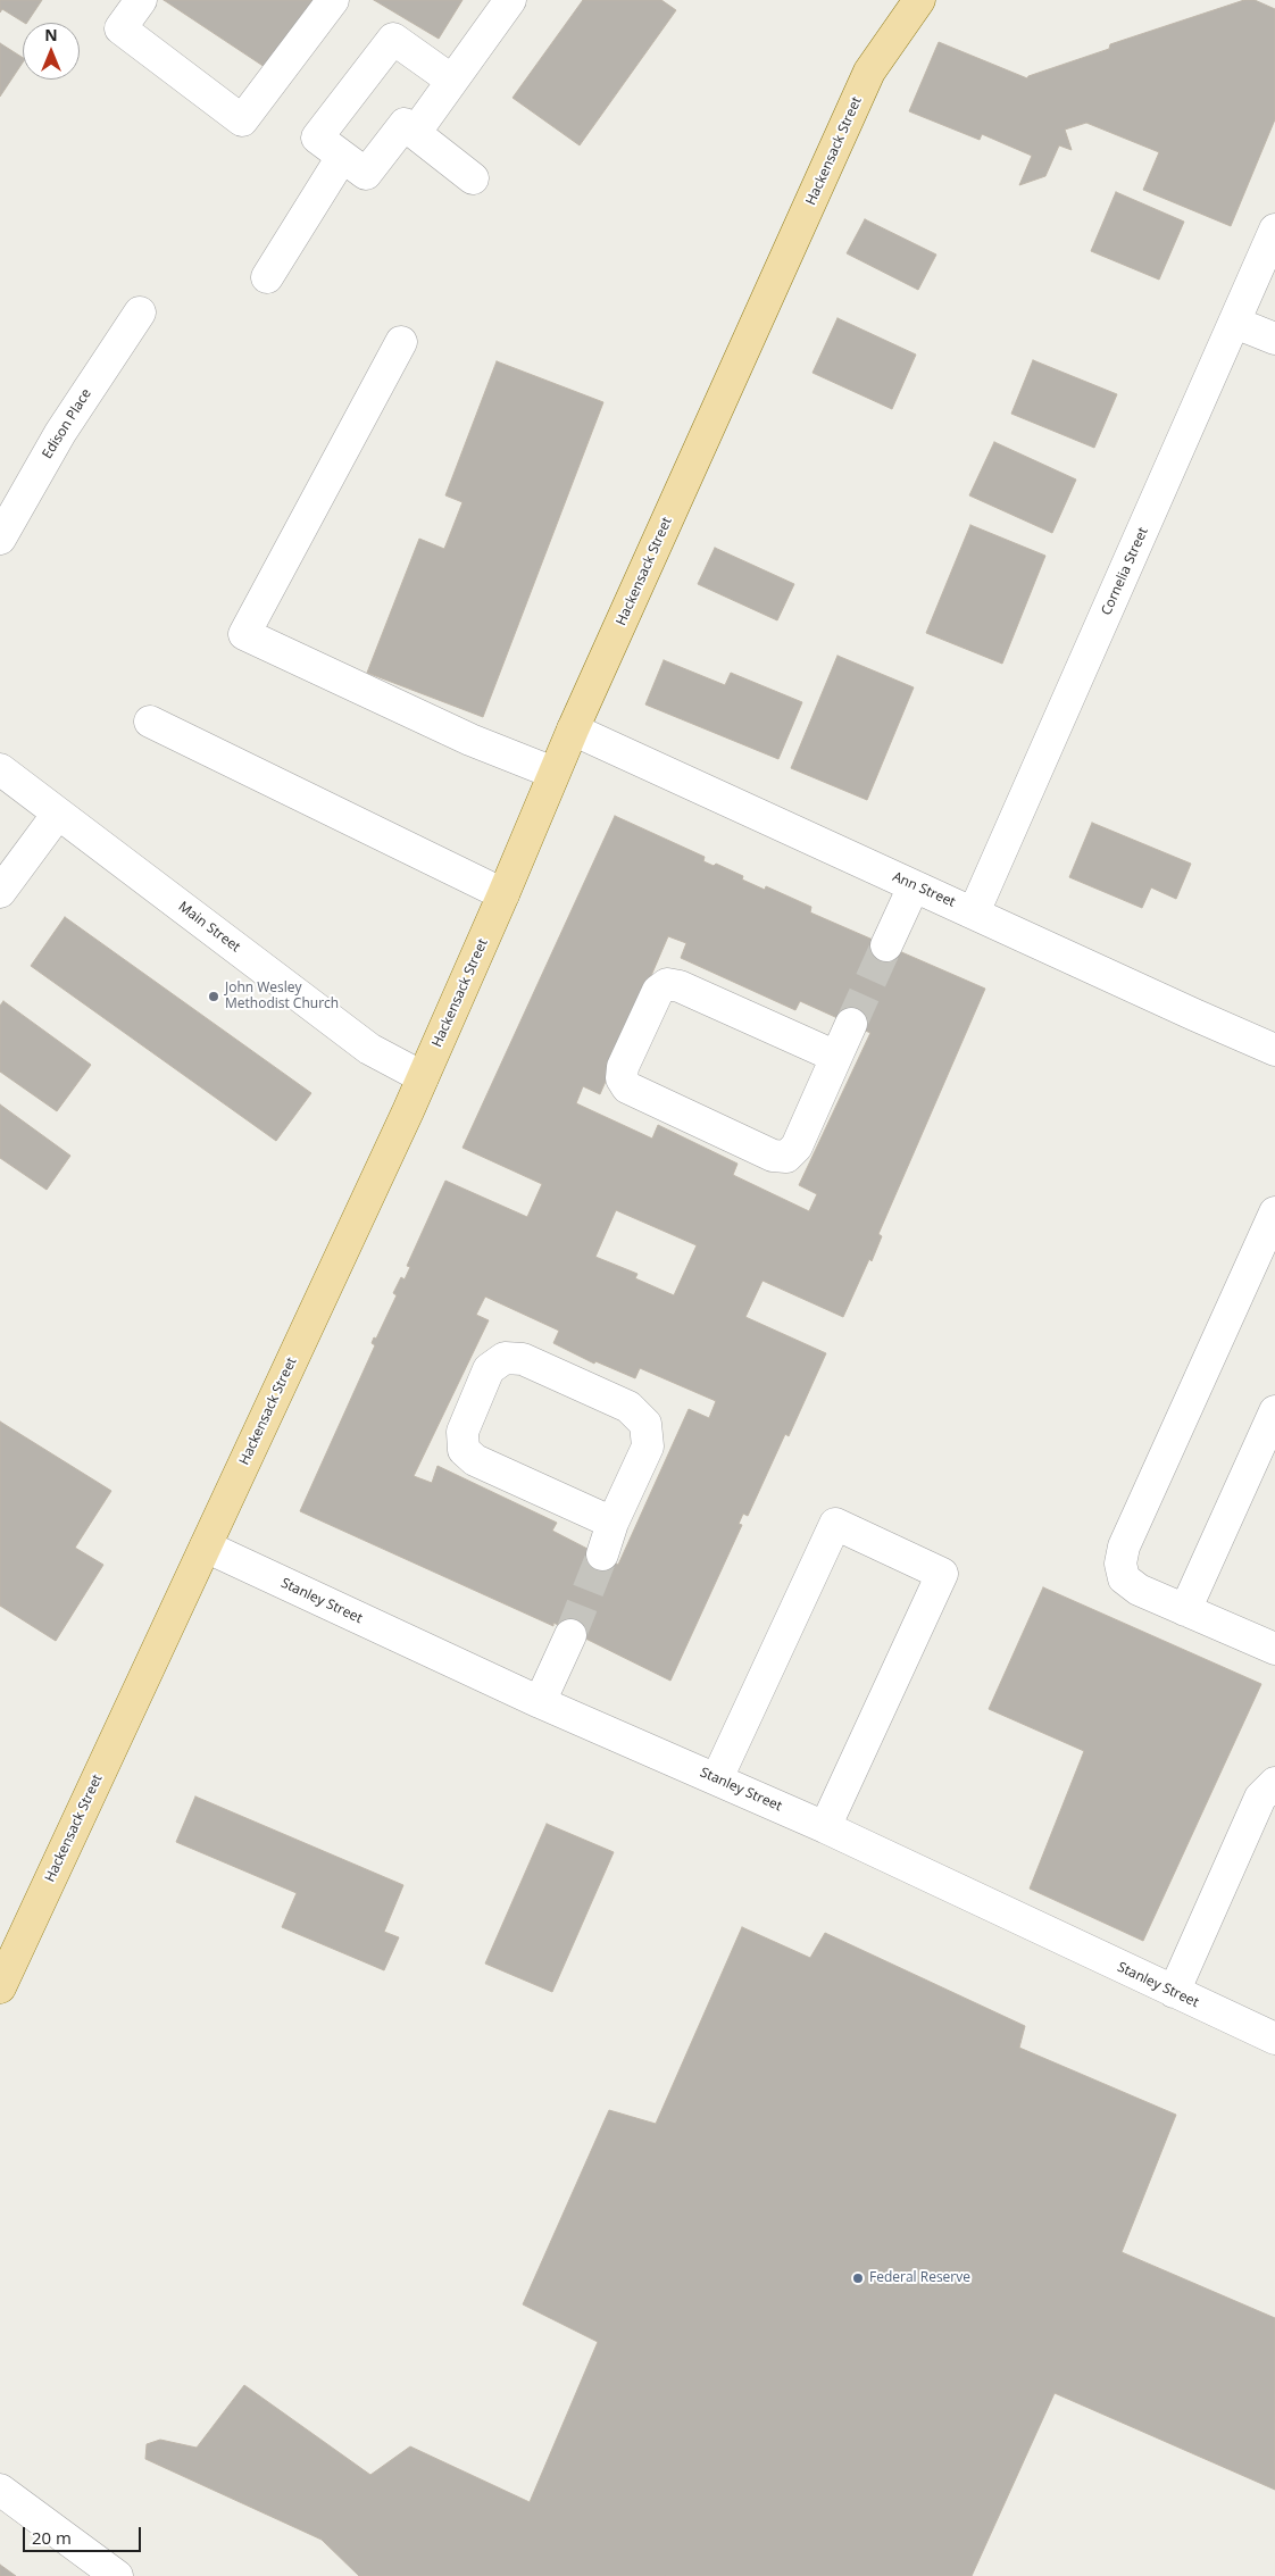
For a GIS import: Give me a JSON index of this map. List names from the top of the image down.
{
  "streets": {
    "main road": ["Hackensack Street"],
    "street": [
      "Edison Place",
      "Cornelia Street",
      "Ann Street",
      "Main Street",
      "Stanley Street"
    ]
  },
  "crossings": [
    ["Hackensack Street", "Ann Street"],
    ["Hackensack Street", "Main Street"],
    ["Hackensack Street", "Stanley Street"],
    ["Cornelia Street", "Ann Street"]
  ],
  "places": ["John Wesley Methodist Church", "Federal Reserve"],
  "scale_bar": "20 m",
  "north": "top"
}
